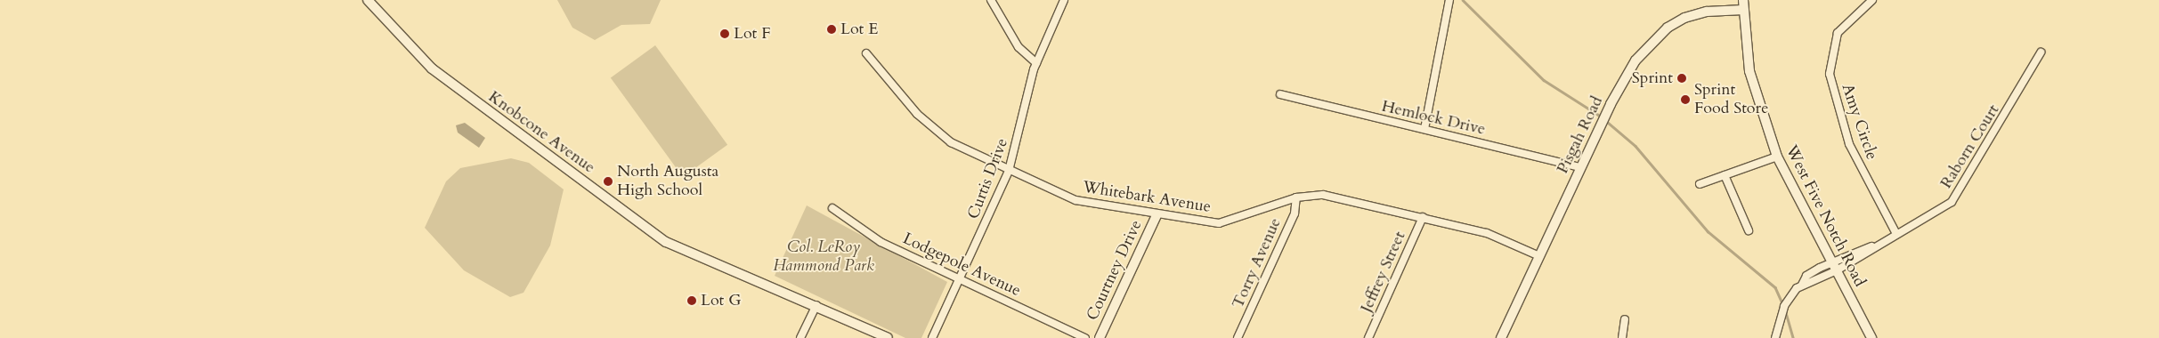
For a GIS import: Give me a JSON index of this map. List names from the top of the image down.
{
  "streets": {
    "street": [
      "Hemlock Drive",
      "Amy Circle",
      "Knobcone Avenue",
      "Pisgah Road",
      "Raborn Court",
      "Curtis Drive",
      "Whitebark Avenue",
      "West Five Notch Road",
      "Torry Avenue",
      "Lodgepole Avenue",
      "Courtney Drive",
      "Jeffrey Street"
    ]
  },
  "crossings": [
    ["Hemlock Drive", "Pisgah Road"],
    ["Amy Circle", "Raborn Court"],
    ["Pisgah Road", "Whitebark Avenue"],
    ["Pisgah Road", "West Five Notch Road"],
    ["Raborn Court", "West Five Notch Road"],
    ["Curtis Drive", "Whitebark Avenue"],
    ["Curtis Drive", "Lodgepole Avenue"],
    ["Whitebark Avenue", "Torry Avenue"],
    ["Whitebark Avenue", "Courtney Drive"],
    ["Whitebark Avenue", "Jeffrey Street"]
  ],
  "parks": ["Col. LeRoy Hammond Park"],
  "places": [
    "Lot E",
    "Lot F",
    "Sprint",
    "Sprint Food Store",
    "North Augusta High School",
    "Lot G"
  ]
}
